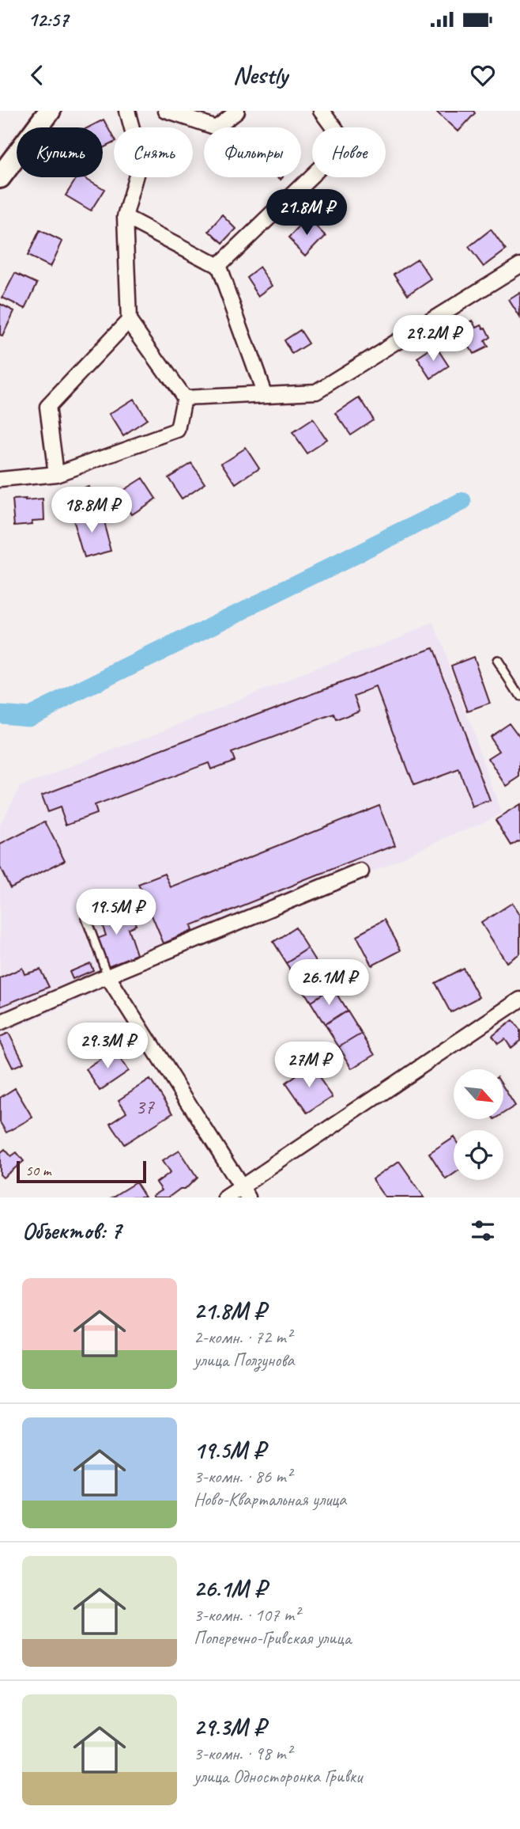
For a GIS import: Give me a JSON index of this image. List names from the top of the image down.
{
  "house_numbers": ["37"],
  "scale_bar": "50 m",
  "north": "bottom right",
  "page": {
    "status": "12:57",
    "header": "Nestly",
    "chip": [
      "Купить",
      "Снять",
      "Фильтры",
      "Новое"
    ],
    "price": [
      "21.8M ₽",
      "29.2M ₽",
      "18.8M ₽",
      "19.5M ₽",
      "26.1M ₽",
      "29.3M ₽",
      "27M ₽"
    ],
    "scale": "50 m",
    "heading": "Объектов: 7",
    "list": [
      {
        "name": "21.8M ₽",
        "note": "2-комн. · 72 m² · улица Ползунова"
      },
      {
        "name": "19.5M ₽",
        "note": "3-комн. · 86 m² · Ново-Квартальная улица"
      },
      {
        "name": "26.1M ₽",
        "note": "3-комн. · 107 m² · Поперечно-Гривская улица"
      },
      {
        "name": "29.3M ₽",
        "note": "3-комн. · 98 m² · улица Односторонка Гривки"
      }
    ]
  }
}
